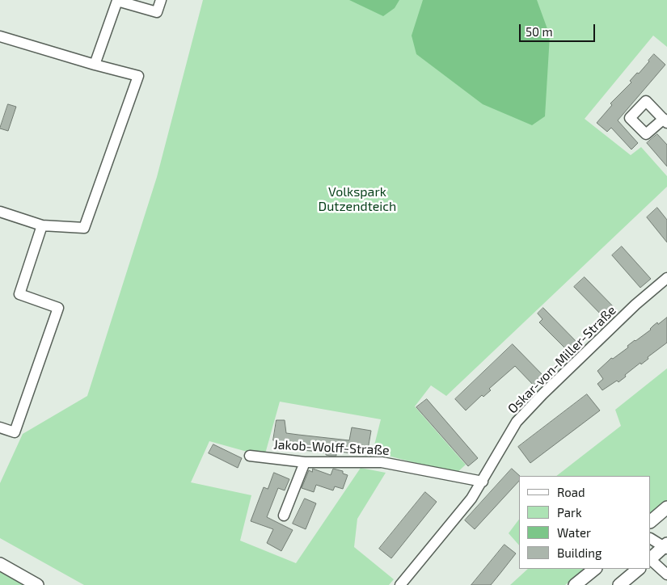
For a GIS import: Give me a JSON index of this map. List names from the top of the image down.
{
  "streets": {
    "street": ["Oskar-von-Miller-Straße", "Jakob-Wolff-Straße"]
  },
  "crossings": [
    ["Oskar-von-Miller-Straße", "Jakob-Wolff-Straße"]
  ],
  "parks": ["Volkspark Dutzendteich"],
  "legend": [
    "Road",
    "Park",
    "Water",
    "Building"
  ],
  "scale_bar": "50 m"
}
